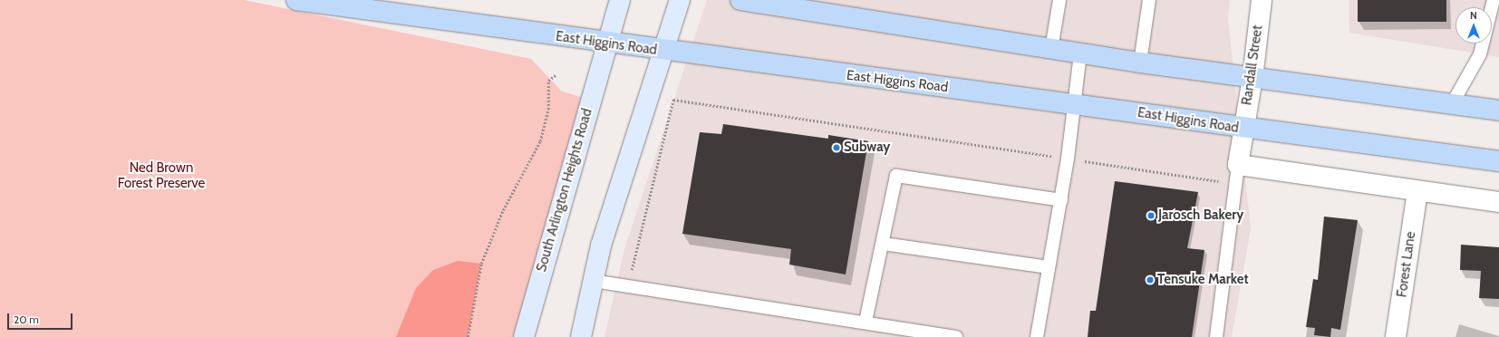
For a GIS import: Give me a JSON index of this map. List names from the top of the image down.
{
  "streets": {
    "main road": ["East Higgins Road", "South Arlington Heights Road"],
    "street": ["Randall Street", "Forest Lane"]
  },
  "crossings": [
    ["East Higgins Road", "Randall Street"],
    ["East Higgins Road", "South Arlington Heights Road"]
  ],
  "parks": ["Ned Brown Forest Preserve"],
  "places": ["Subway", "Jarosch Bakery", "Tensuke Market"],
  "scale_bar": "20 m",
  "north": "top"
}
